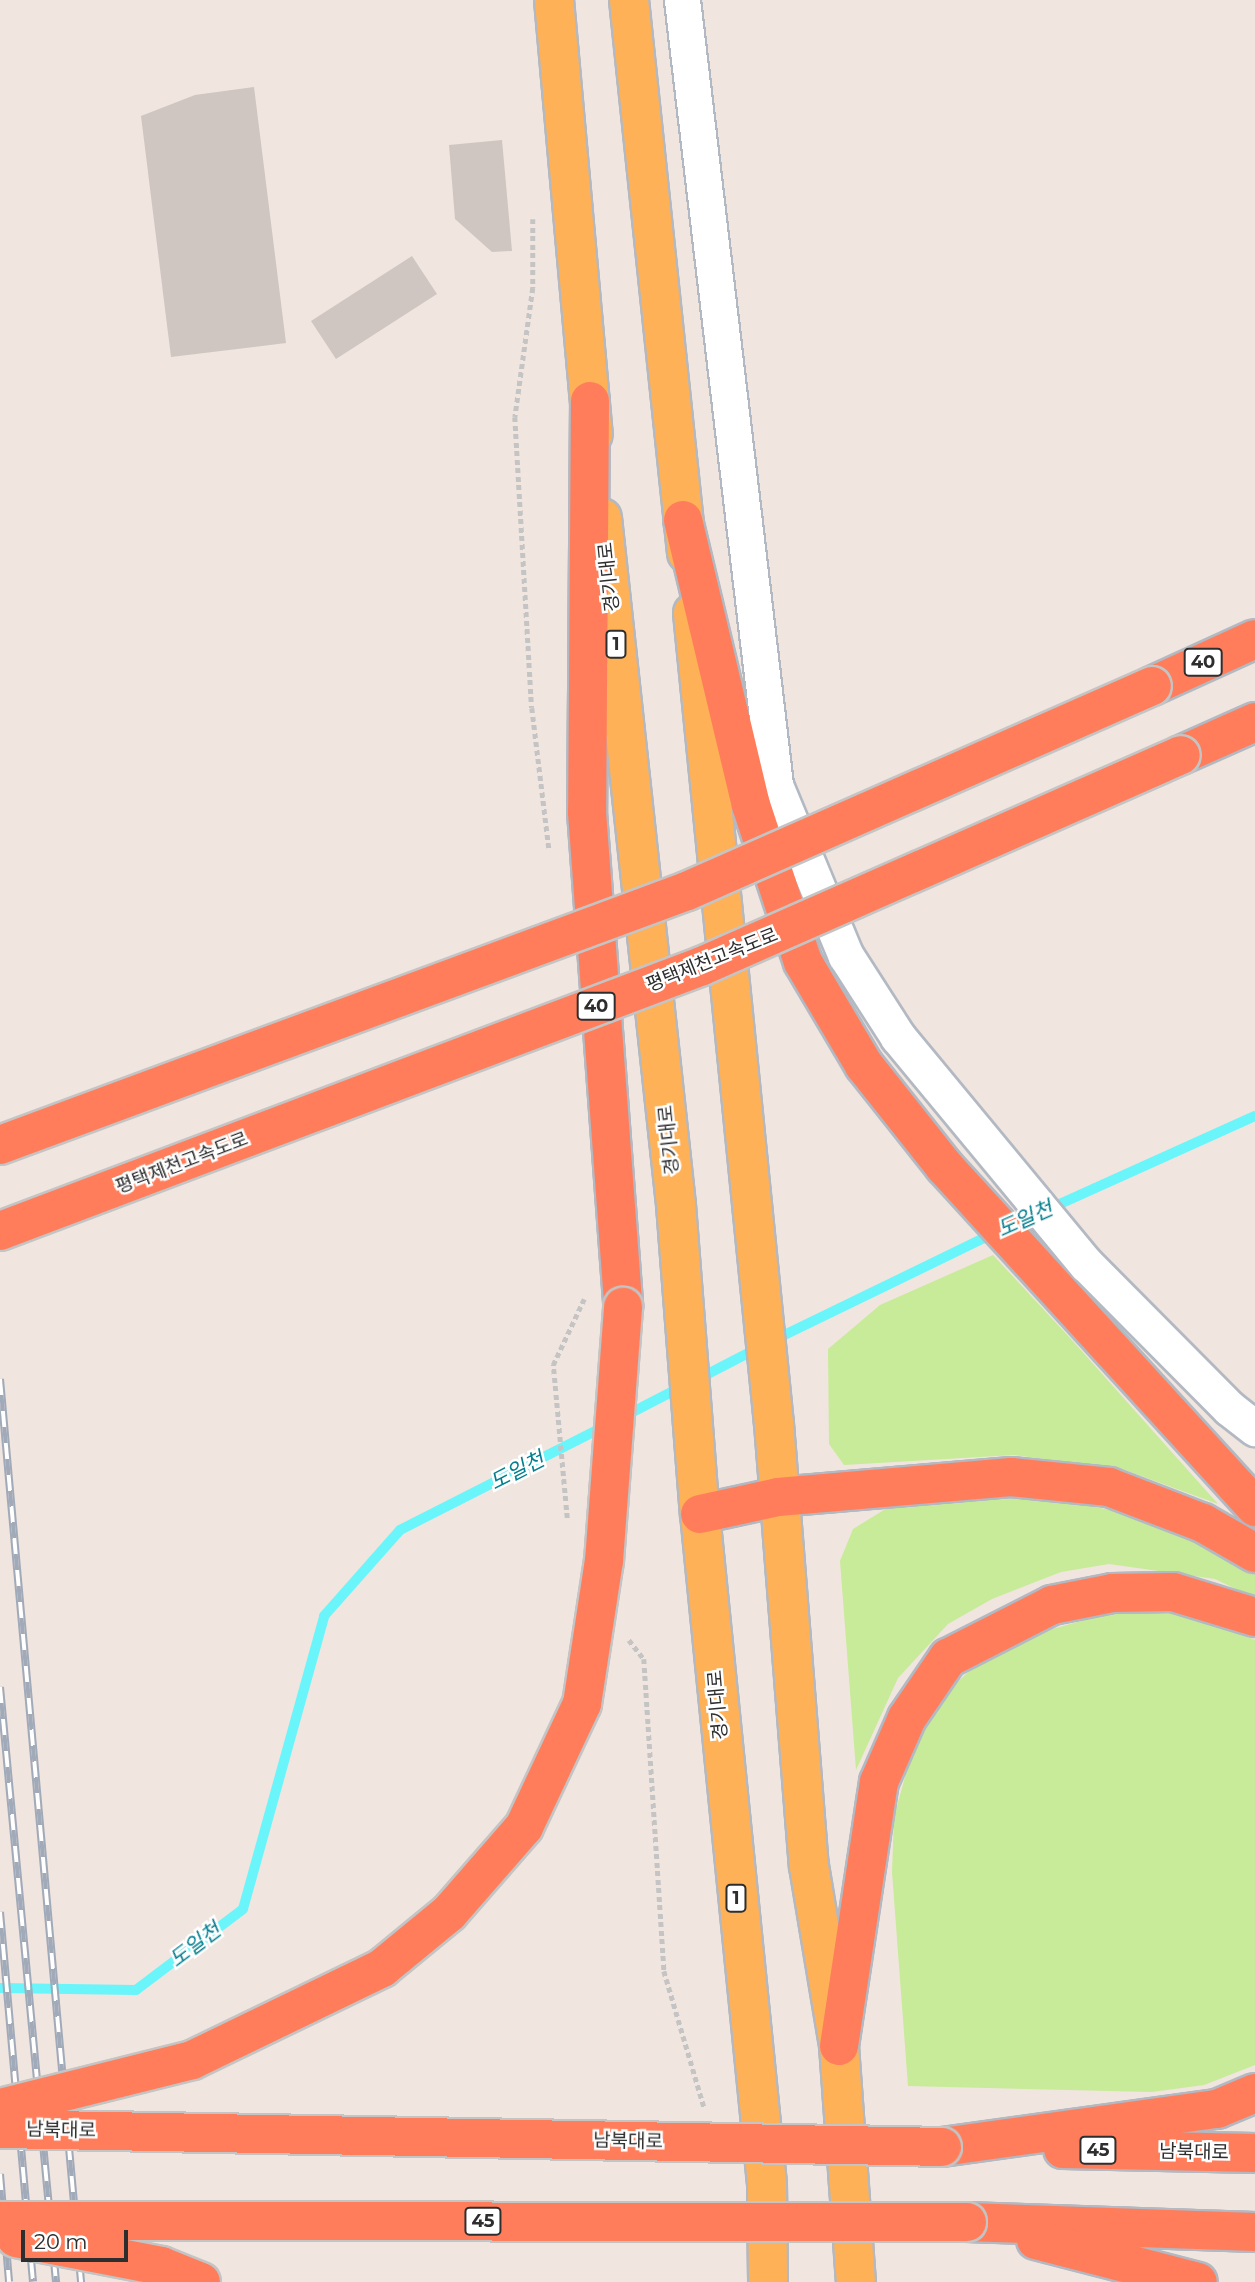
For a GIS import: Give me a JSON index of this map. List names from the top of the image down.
{
  "streets": {
    "highway": [
      "40",
      "평택제천고속도로",
      "남북대로",
      "45"
    ],
    "main road": ["경기대로", "1"]
  },
  "water": ["도일천"],
  "scale_bar": "20 m"
}
